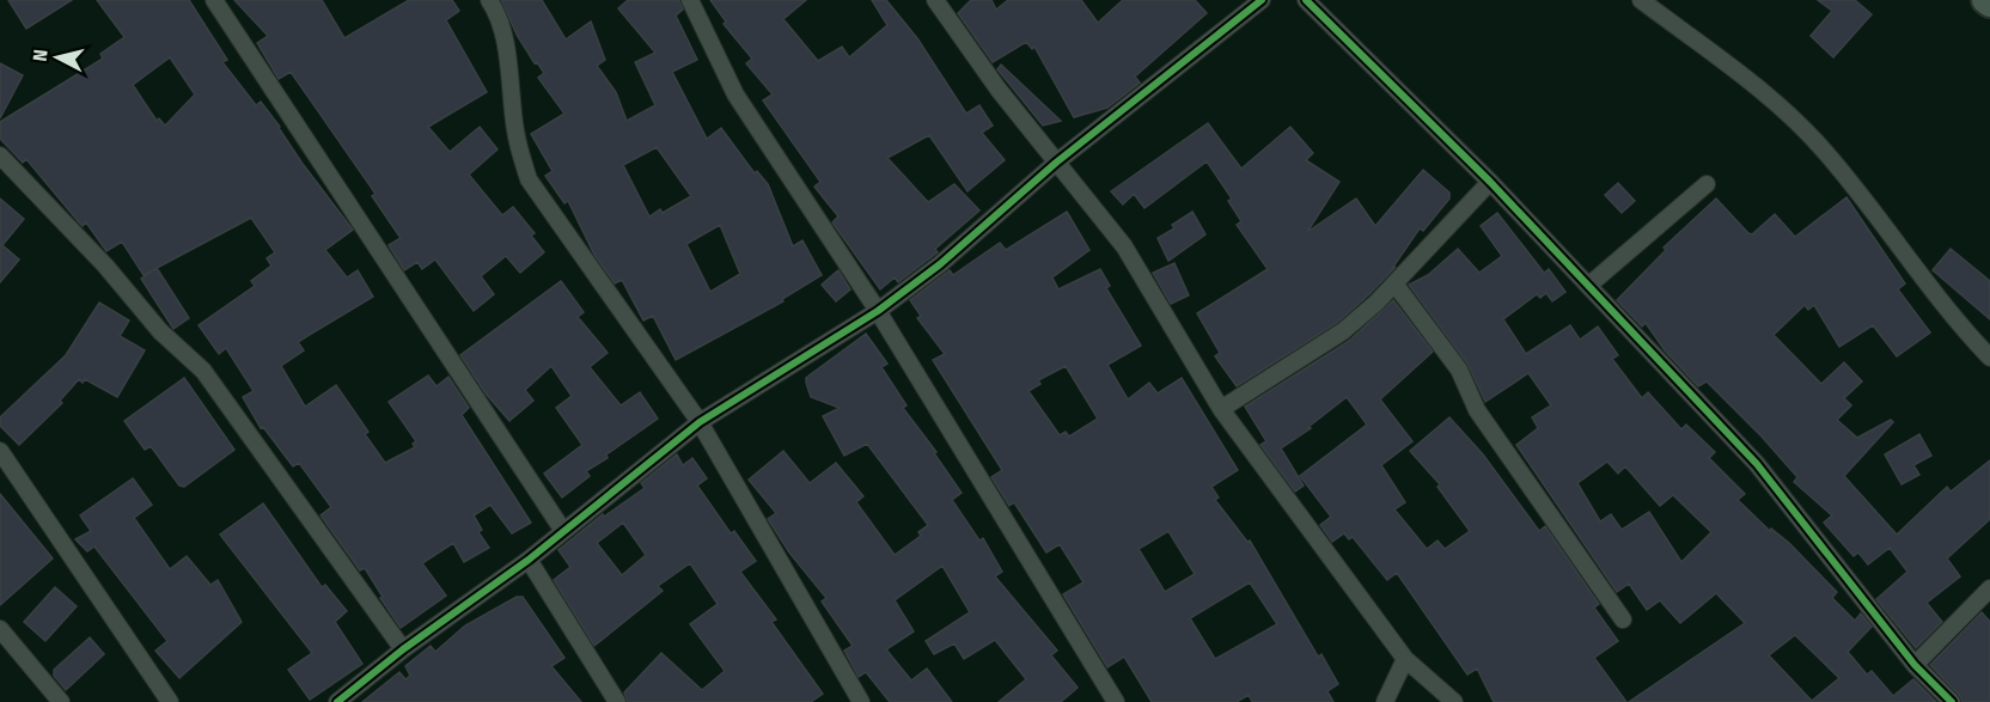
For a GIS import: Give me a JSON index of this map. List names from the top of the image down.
{
  "north": "left"
}
